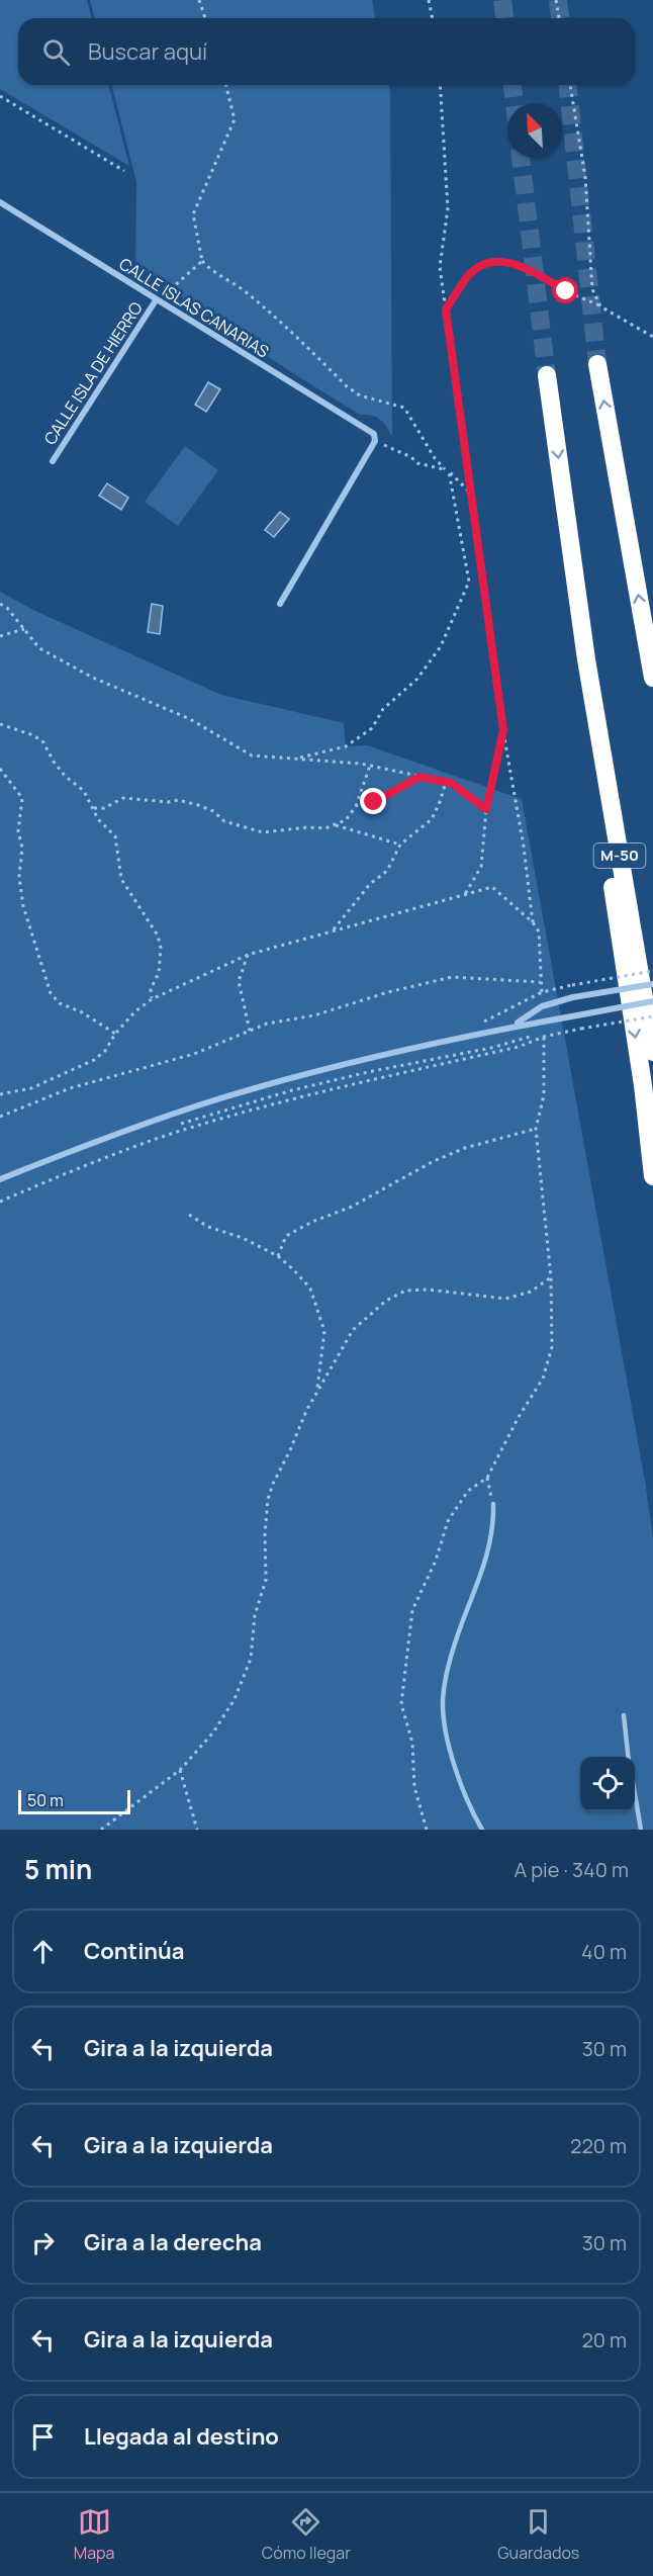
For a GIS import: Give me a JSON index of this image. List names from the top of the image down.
{
  "streets": {
    "highway": ["M-50"],
    "street": ["CALLE ISLAS CANARIAS", "CALLE ISLA DE HIERRO"]
  },
  "crossings": [
    ["CALLE ISLAS CANARIAS", "CALLE ISLA DE HIERRO"]
  ],
  "scale_bar": "50 m",
  "north": "top left",
  "page": {
    "search": "Buscar aquí",
    "scale": "50 m",
    "heading": ["5 min", "A pie · 340 m"],
    "list": [
      ["Continúa", "40 m"],
      ["Gira a la izquierda", "30 m"],
      ["Gira a la izquierda", "220 m"],
      ["Gira a la derecha", "30 m"],
      ["Gira a la izquierda", "20 m"],
      "Llegada al destino"
    ],
    "nav": ["Mapa", "Cómo llegar", "Guardados"]
  }
}
